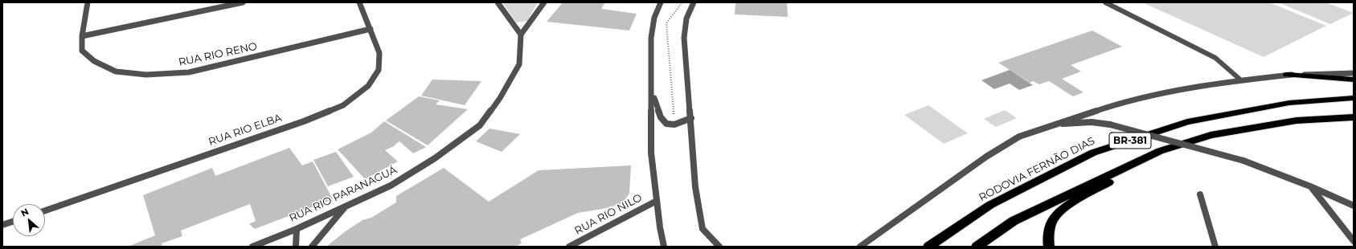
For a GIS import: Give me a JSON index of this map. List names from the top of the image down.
{
  "streets": {
    "highway": ["BR-381", "RODOVIA FERNÃO DIAS"],
    "street": [
      "RUA RIO RENO",
      "RUA RIO ELBA",
      "RUA RIO PARANAGUÁ",
      "RUA RIO NILO"
    ]
  },
  "crossings": [
    ["RUA RIO RENO", "RUA RIO ELBA"]
  ],
  "north": "top left"
}
